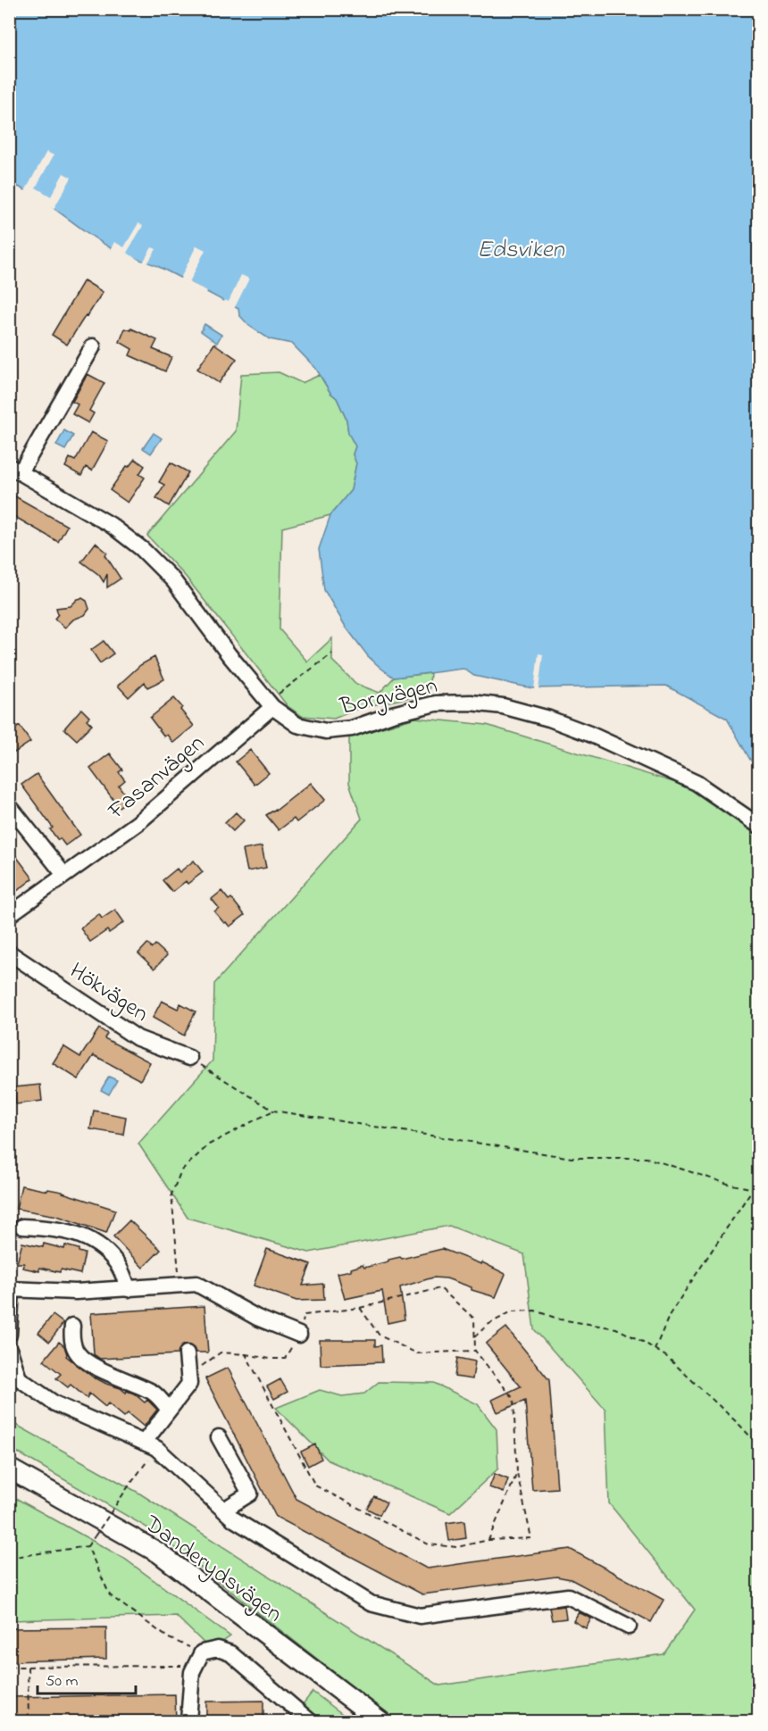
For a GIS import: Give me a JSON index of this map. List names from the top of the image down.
{
  "streets": {
    "main road": ["Danderydsvägen"],
    "street": ["Borgvägen", "Fasanvägen", "Hökvägen"]
  },
  "crossings": [
    ["Borgvägen", "Fasanvägen"]
  ],
  "water": ["Edsviken"],
  "scale_bar": "50 m"
}
